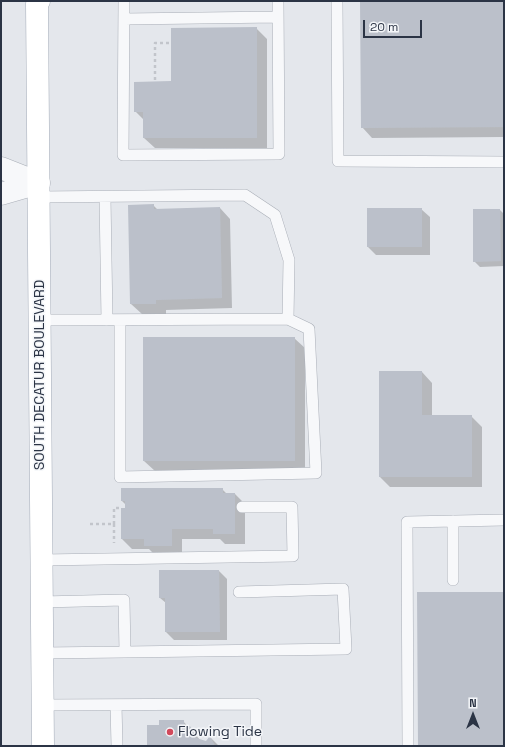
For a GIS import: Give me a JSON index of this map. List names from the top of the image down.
{
  "streets": {
    "main road": ["SOUTH DECATUR BOULEVARD"]
  },
  "places": ["Flowing Tide"],
  "scale_bar": "20 m",
  "north": "top"
}
